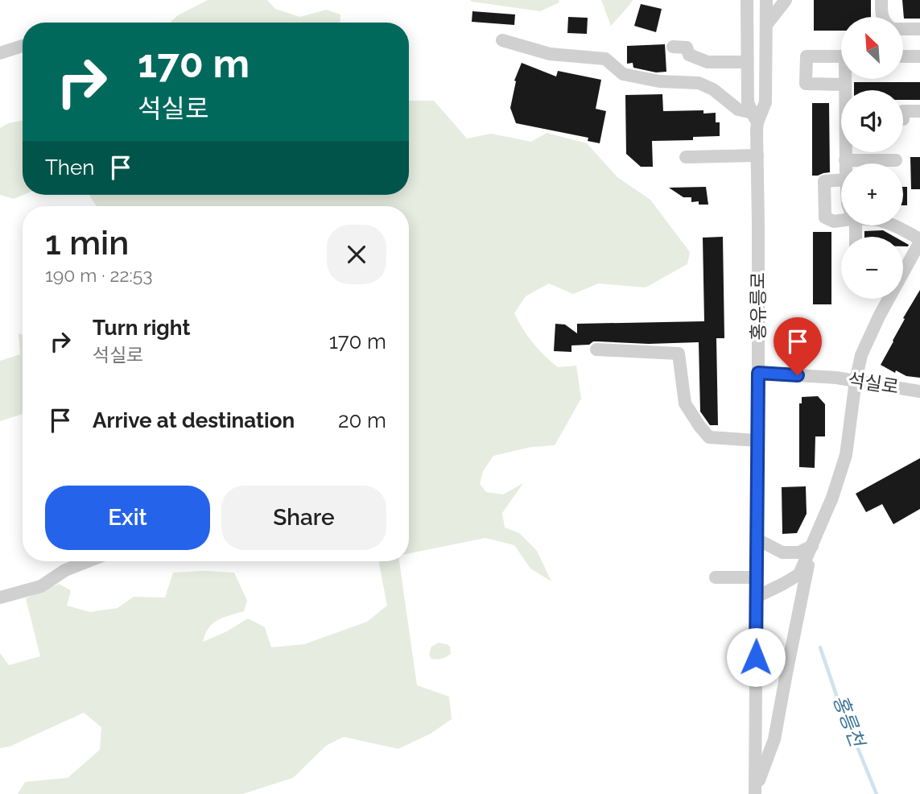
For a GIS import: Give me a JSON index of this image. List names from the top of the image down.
{
  "streets": {
    "street": ["홍유릉로", "석실로"]
  },
  "crossings": [
    ["홍유릉로", "석실로"]
  ],
  "water": ["홍릉천"],
  "north": "top left",
  "page": {
    "map_buttons": ["+", "−"],
    "turn": ["170 m", "석실로"],
    "then": "Then",
    "heading": ["1 min", "190 m · 22:53"],
    "list": [
      {
        "name": "Turn right",
        "note": "석실로",
        "value": "170 m"
      },
      {
        "name": "Arrive at destination",
        "value": "20 m"
      }
    ],
    "buttons": ["Exit", "Share"]
  }
}
